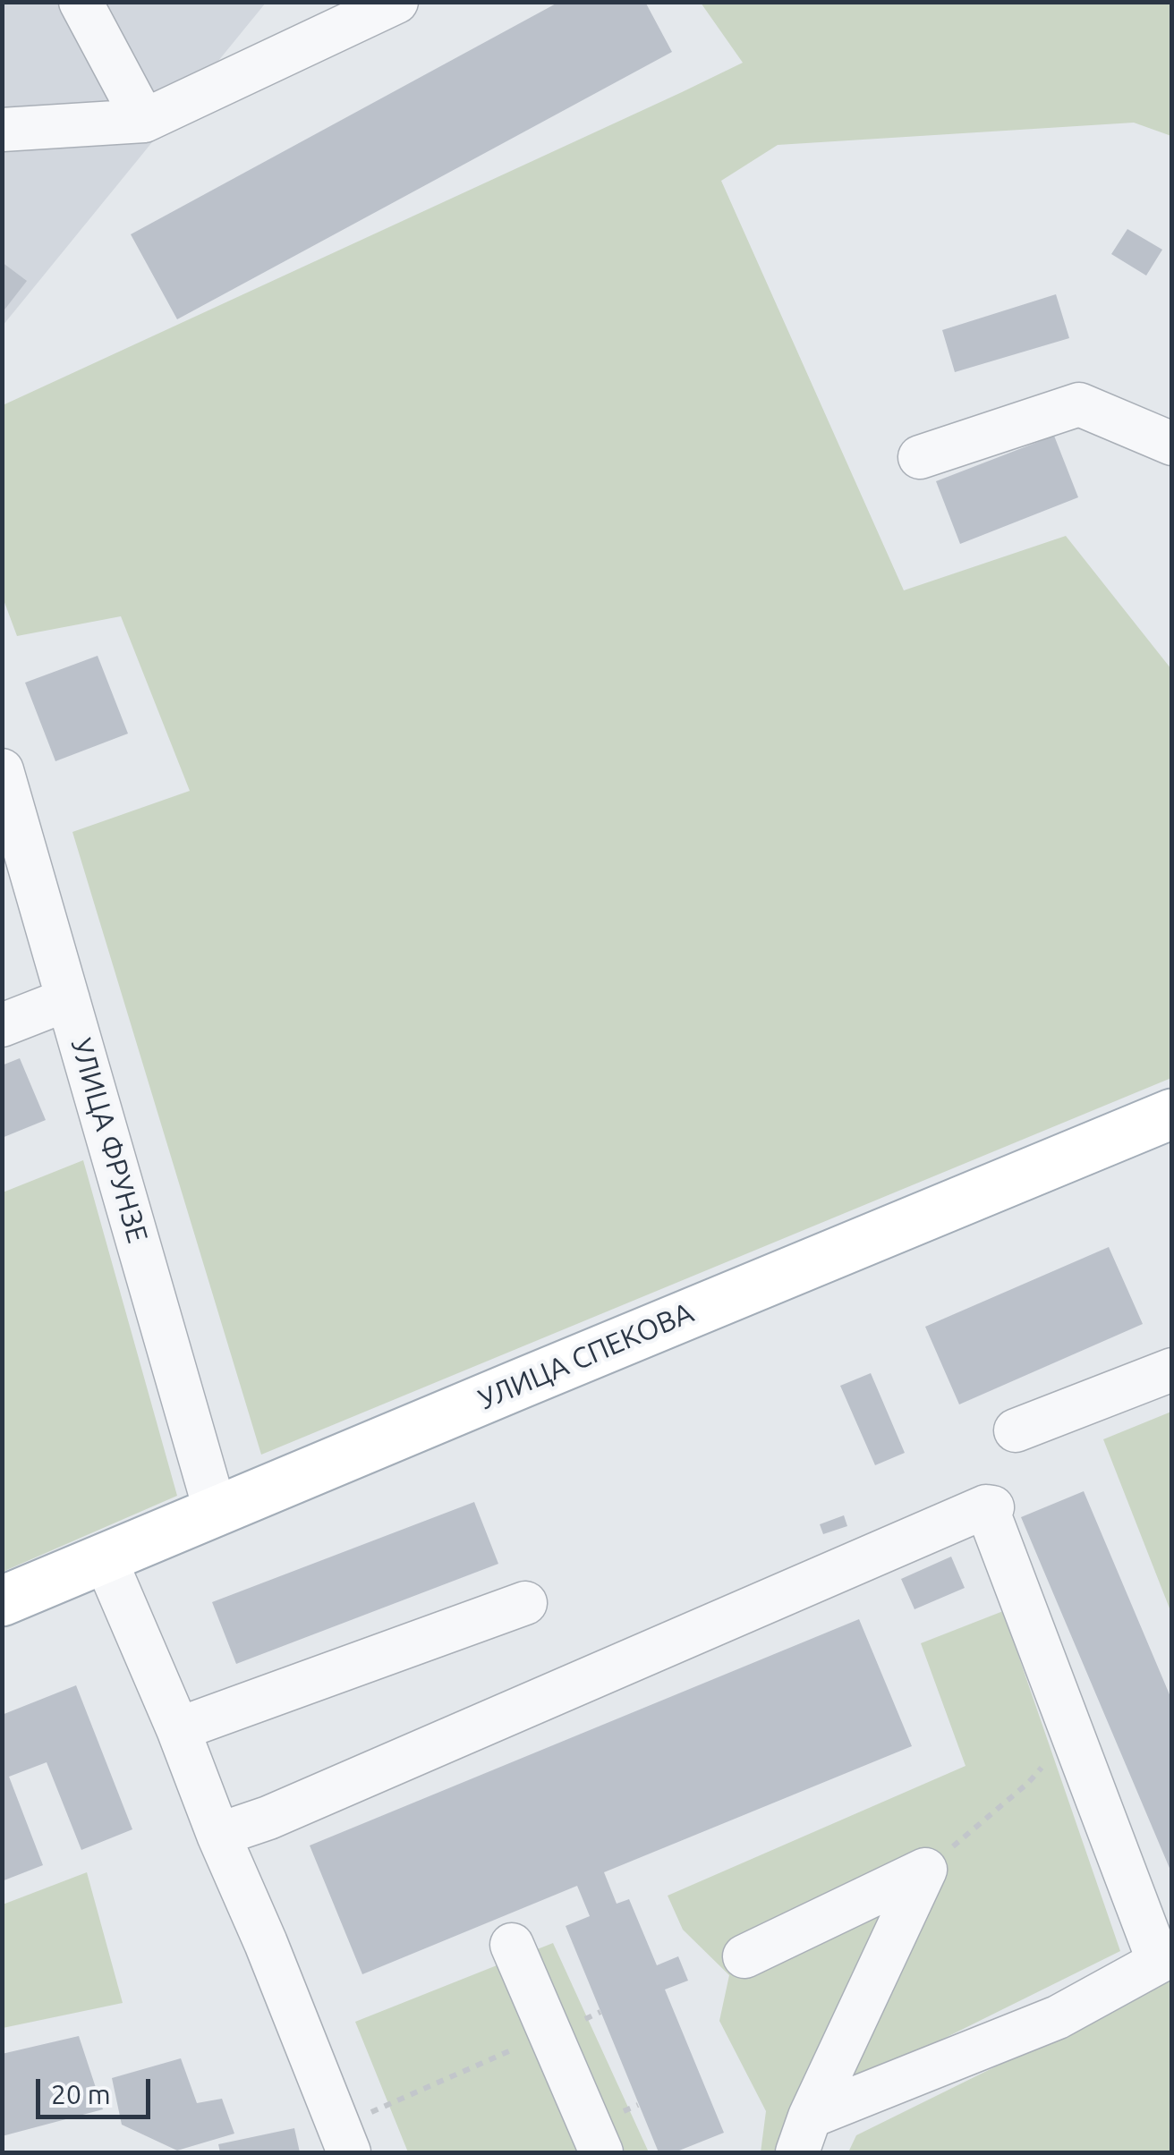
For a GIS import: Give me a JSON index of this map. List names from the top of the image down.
{
  "streets": {
    "main road": ["УЛИЦА СПЕКОВА"],
    "street": ["УЛИЦА ФРУНЗЕ"]
  },
  "crossings": [
    ["УЛИЦА ФРУНЗЕ", "УЛИЦА СПЕКОВА"]
  ],
  "scale_bar": "20 m"
}
